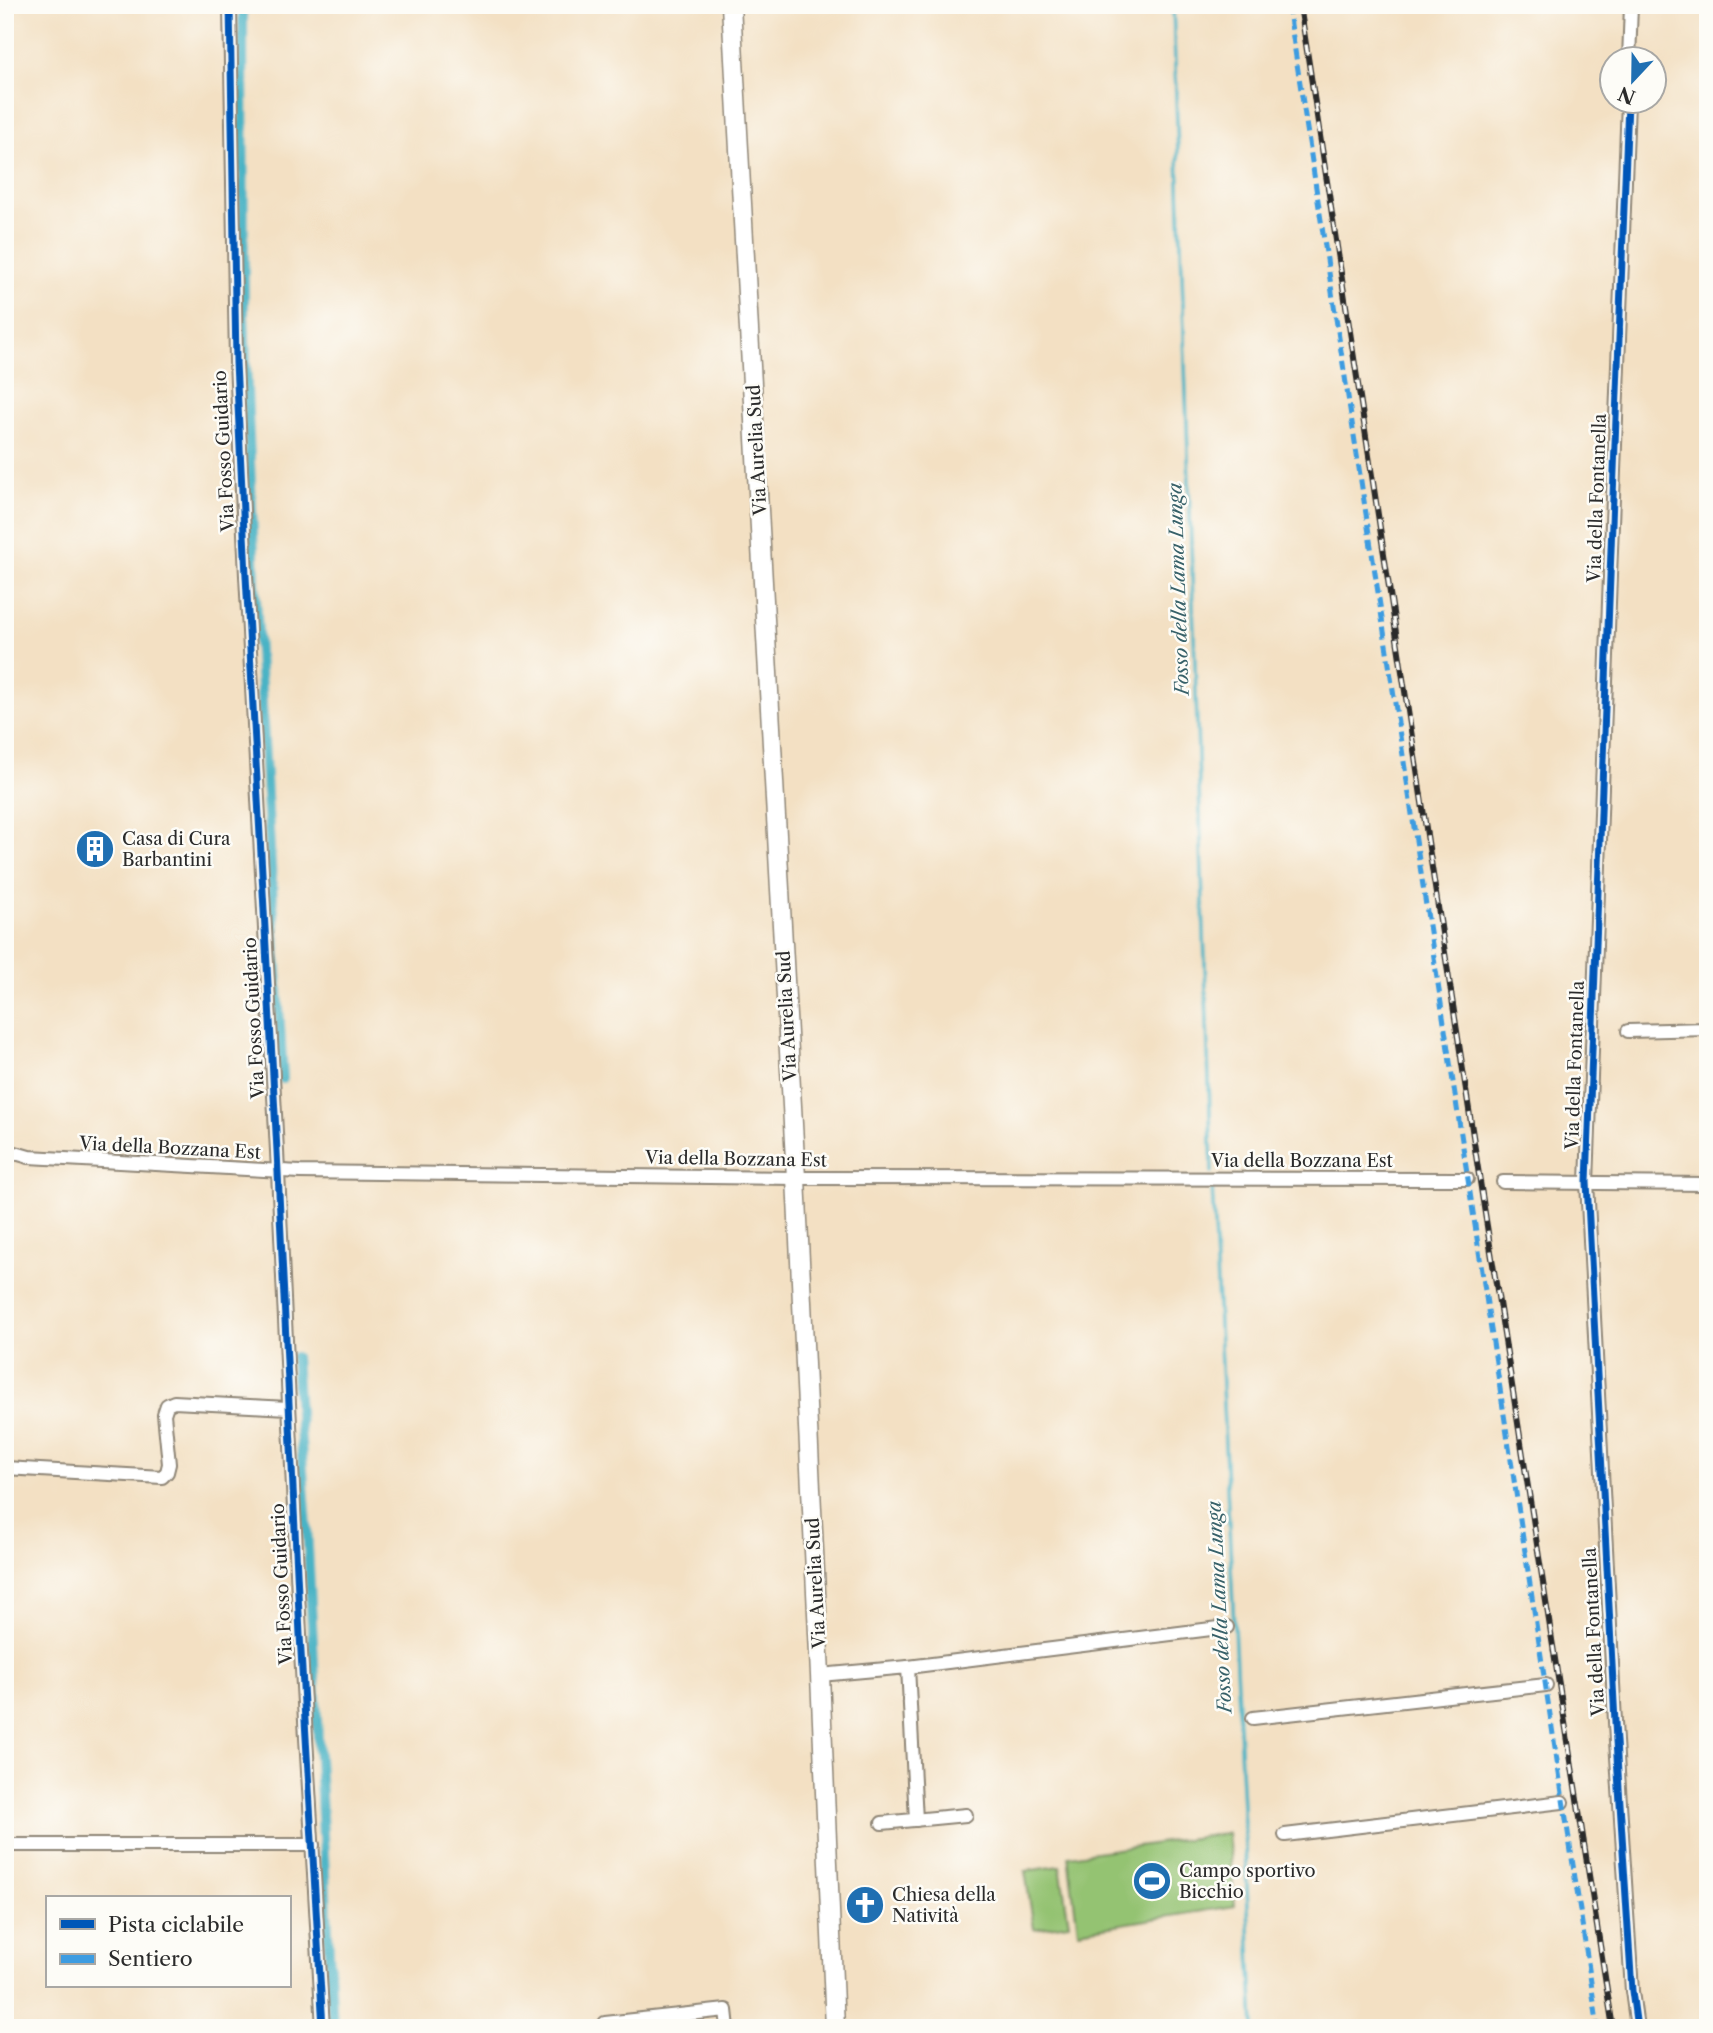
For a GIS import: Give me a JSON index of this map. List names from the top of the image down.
{
  "streets": {
    "main road": ["Via Aurelia Sud"],
    "street": ["Via Fosso Guidario", "Via della Fontanella", "Via della Bozzana Est"]
  },
  "crossings": [
    ["Via Aurelia Sud", "Via della Bozzana Est"],
    ["Via Fosso Guidario", "Via della Bozzana Est"]
  ],
  "water": ["Fosso della Lama Lunga"],
  "places": {
    "building": ["Casa di Cura Barbantini"],
    "sports": ["Campo sportivo Bicchio"],
    "church": ["Chiesa della Natività"]
  },
  "legend": ["Pista ciclabile", "Sentiero"],
  "north": "bottom"
}
